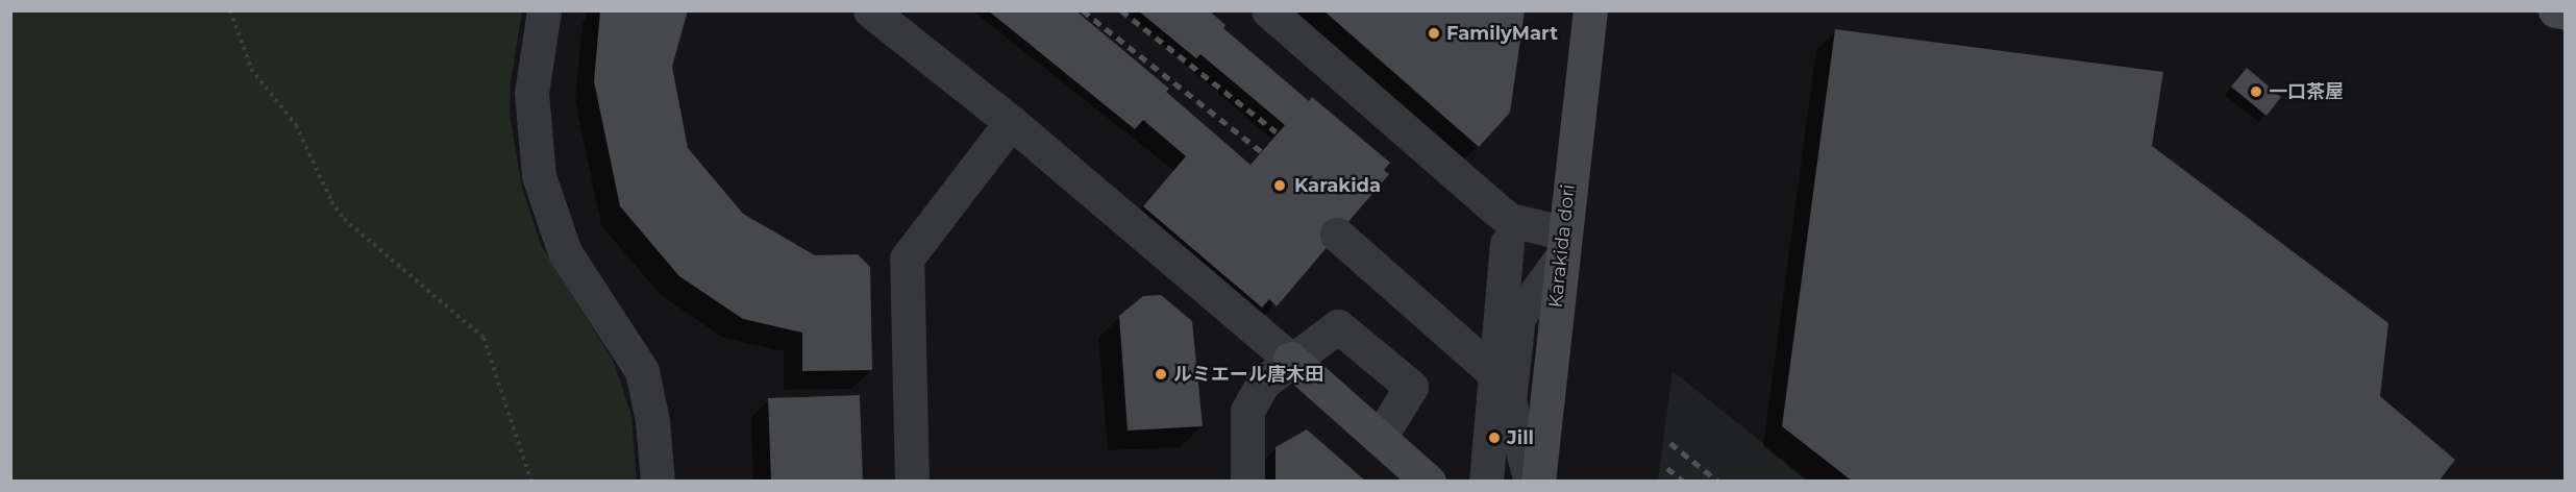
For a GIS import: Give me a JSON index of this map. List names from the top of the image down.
{
  "streets": {
    "street": ["Karakida dori"]
  },
  "places": [
    "FamilyMart",
    "一口茶屋",
    "Karakida",
    "ルミエール唐木田",
    "Jill"
  ]
}
